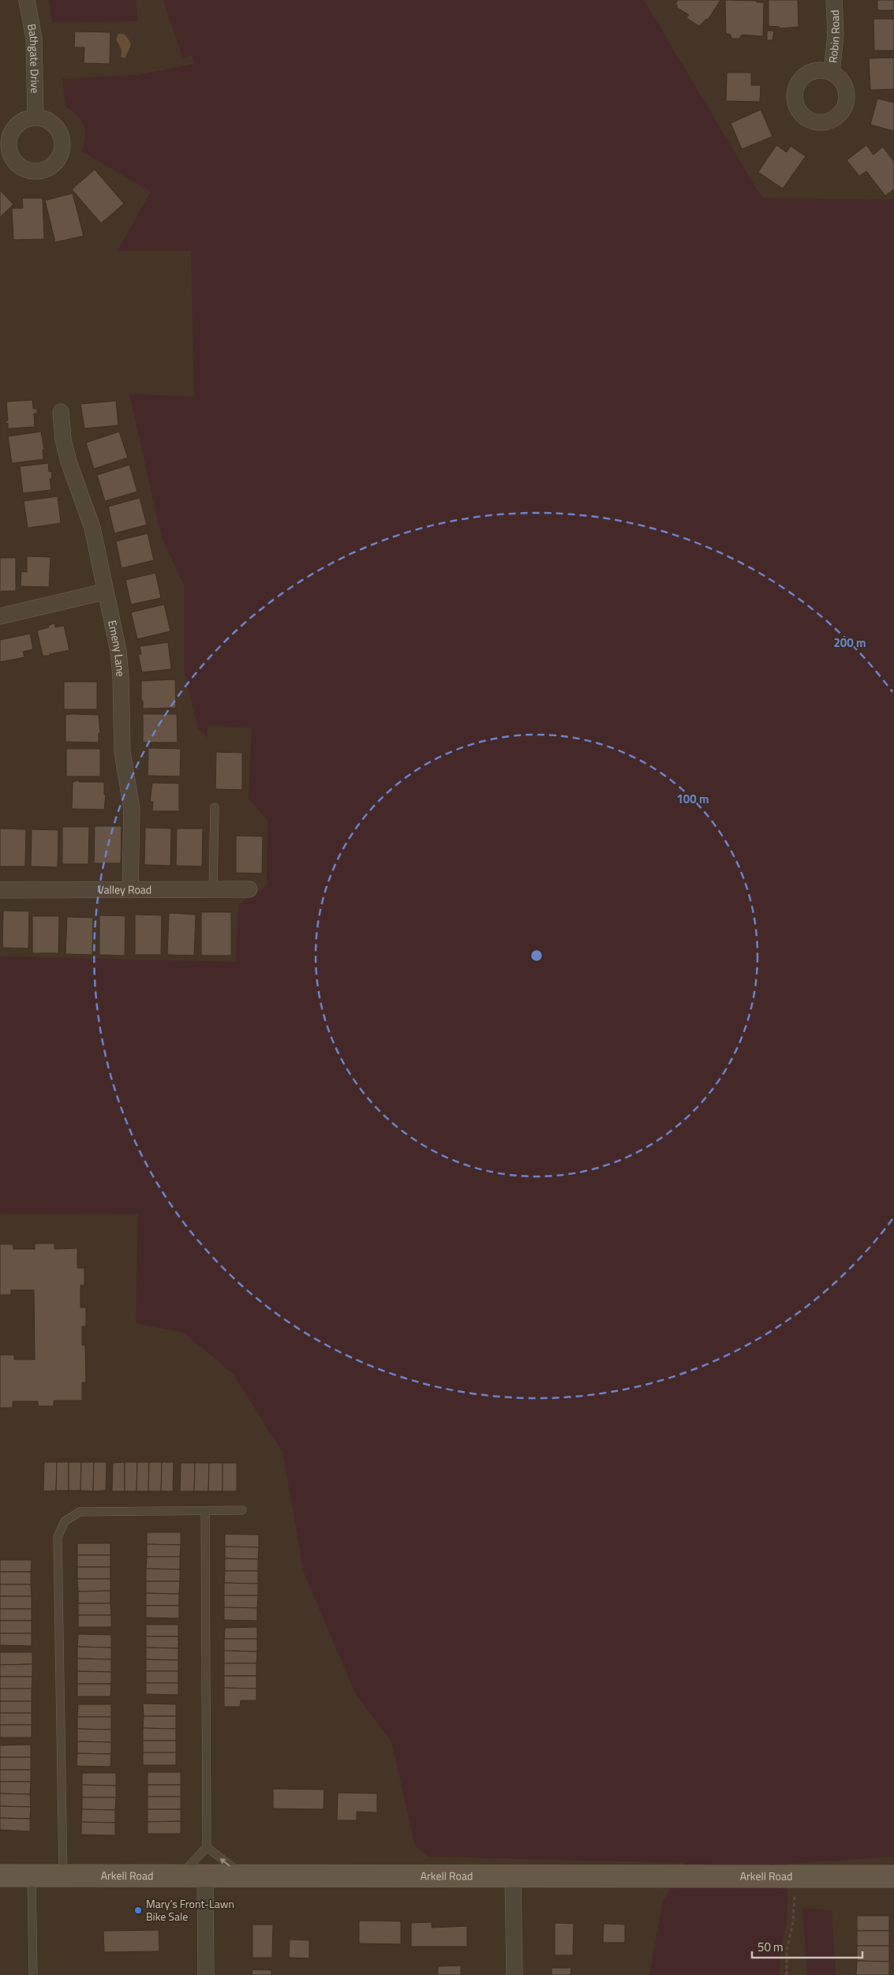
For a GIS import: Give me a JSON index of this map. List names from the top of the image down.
{
  "streets": {
    "main road": ["Arkell Road"],
    "street": [
      "Robin Road",
      "Bathgate Drive",
      "Emeny Lane",
      "Valley Road"
    ]
  },
  "crossings": [
    ["Emeny Lane", "Valley Road"]
  ],
  "places": ["Mary’s Front-Lawn Bike Sale"],
  "scale_bar": "50 m",
  "rings": ["200 m", "100 m"]
}
